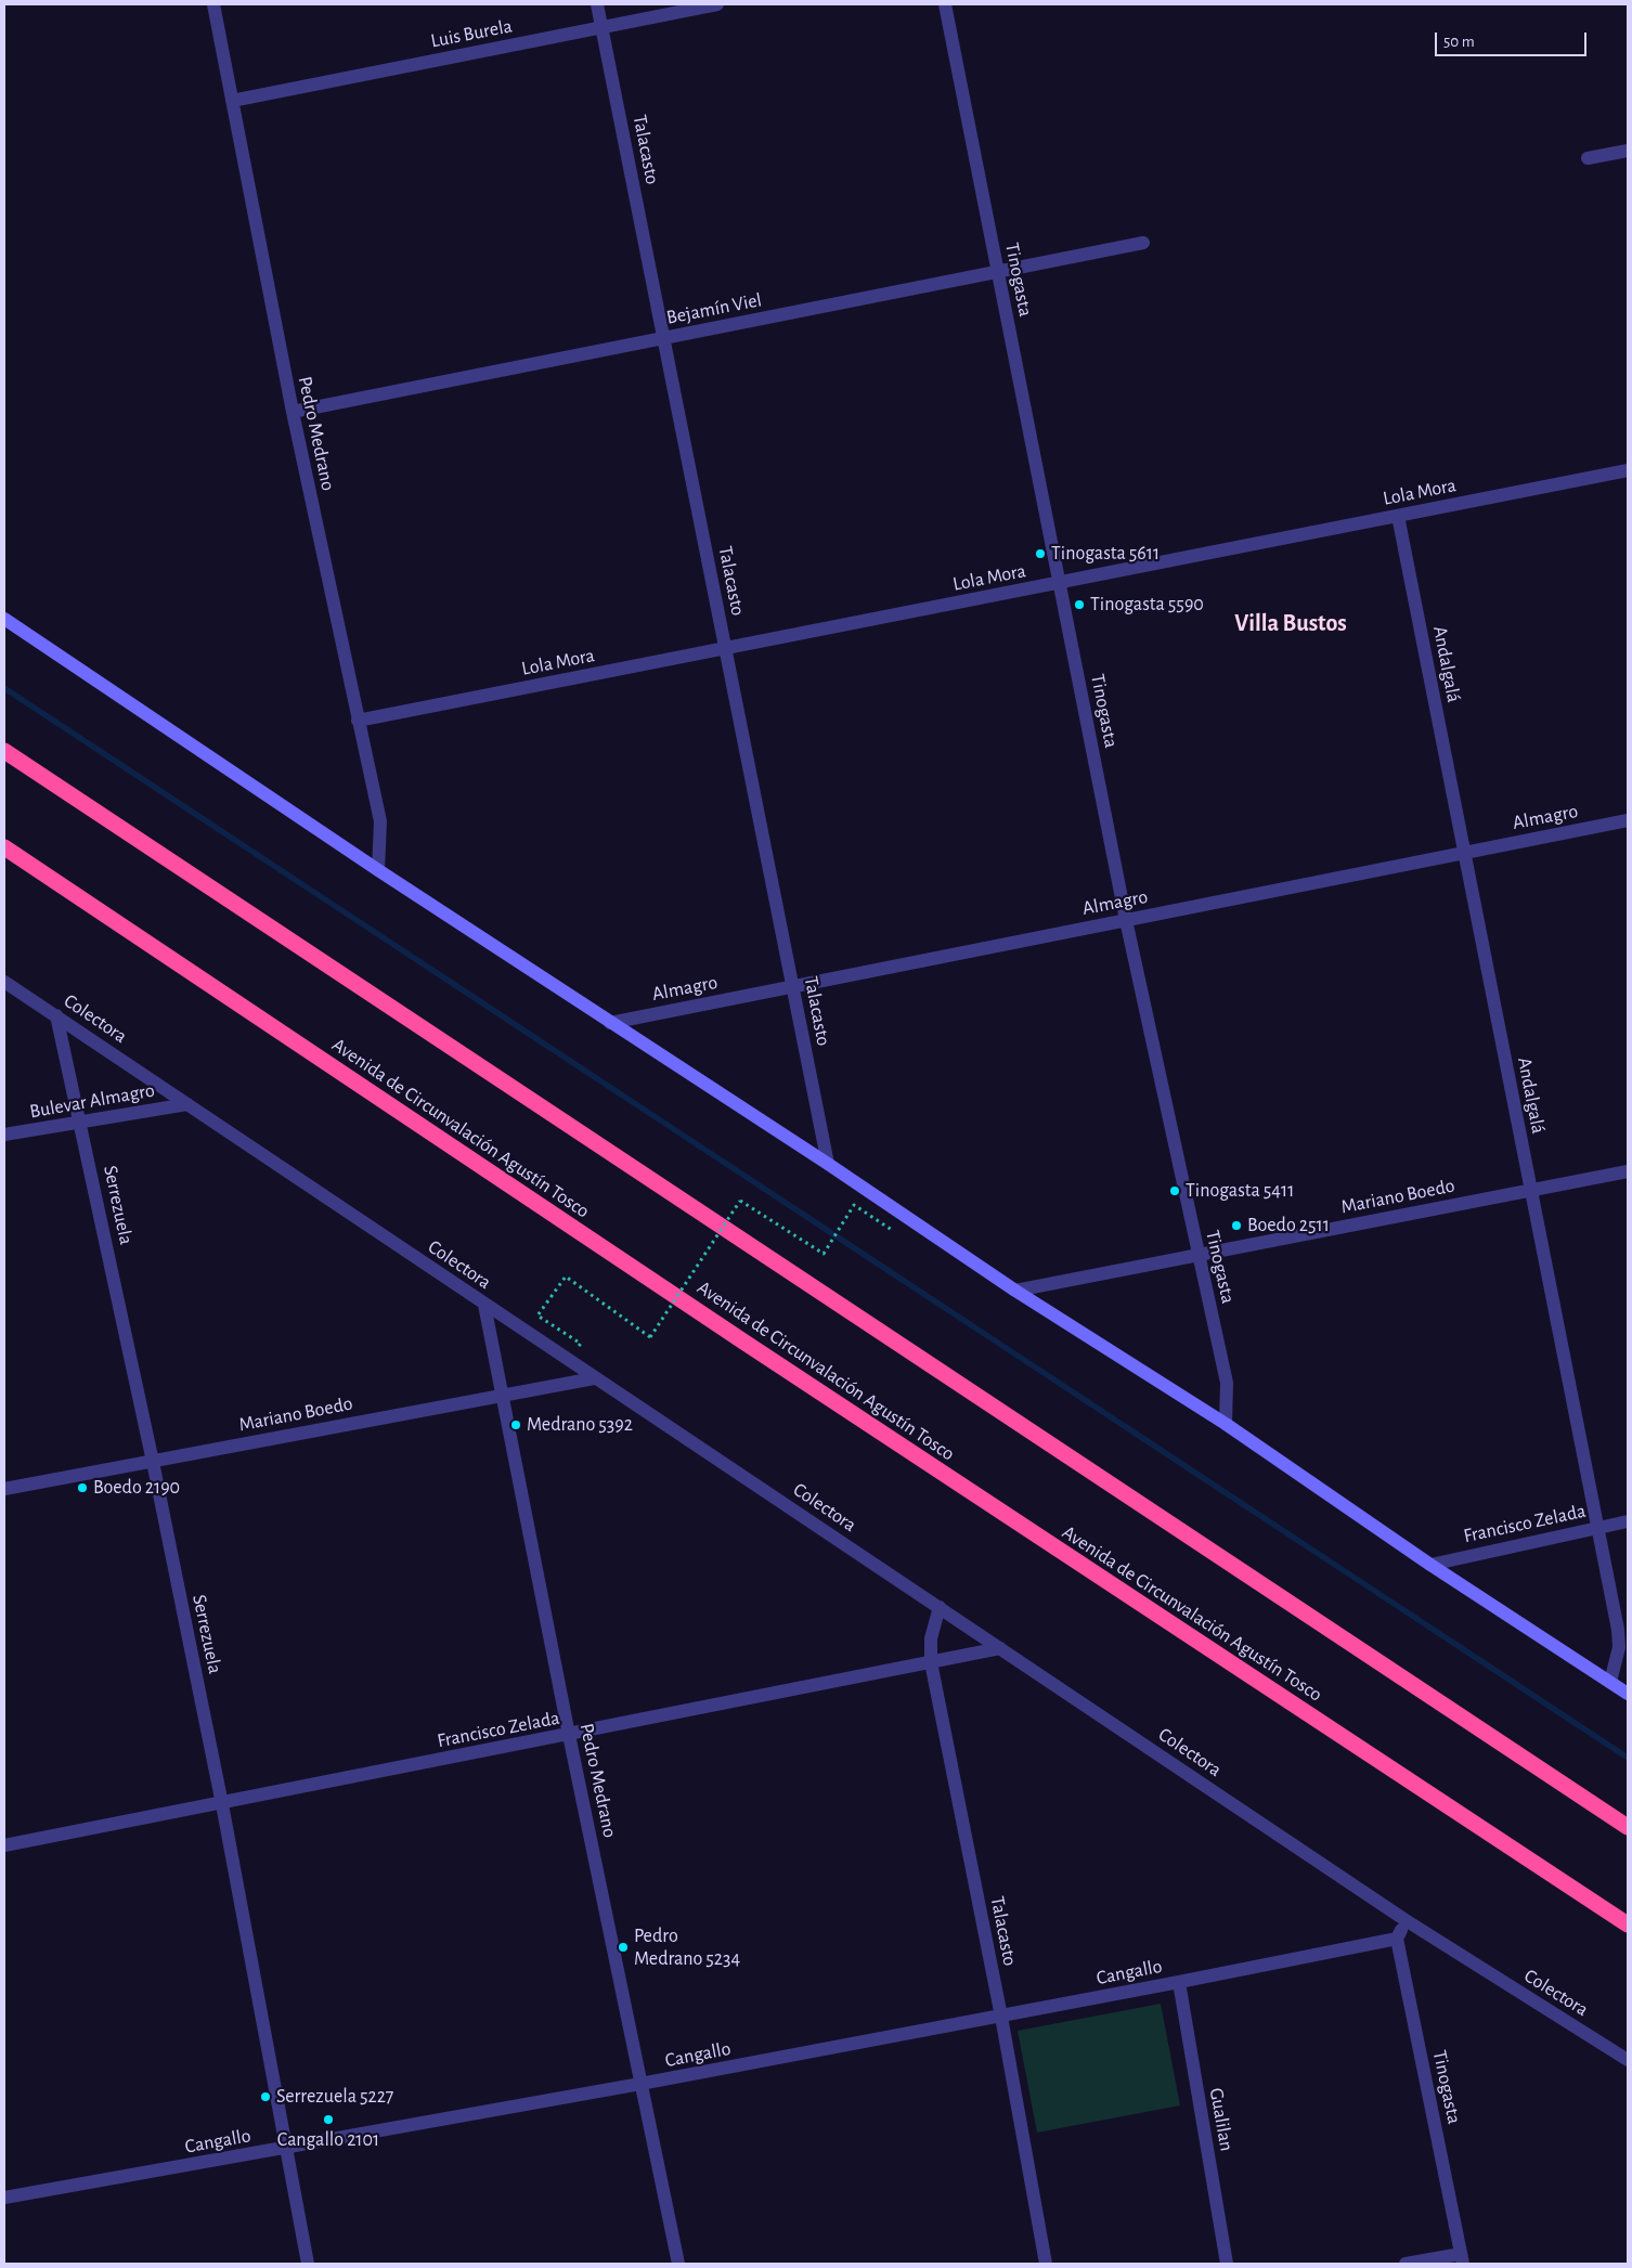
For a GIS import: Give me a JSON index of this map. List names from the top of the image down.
{
  "streets": {
    "highway": ["Avenida de Circunvalación Agustín Tosco"],
    "street": [
      "Luis Burela",
      "Talacasto",
      "Tinogasta",
      "Bejamín Viel",
      "Pedro Medrano",
      "Lola Mora",
      "Andalgalá",
      "Almagro",
      "Colectora",
      "Bulevar Almagro",
      "Mariano Boedo",
      "Serrezuela",
      "Francisco Zelada",
      "Cangallo",
      "Gualilan"
    ]
  },
  "crossings": [
    ["Luis Burela", "Talacasto"],
    ["Luis Burela", "Pedro Medrano"],
    ["Talacasto", "Bejamín Viel"],
    ["Talacasto", "Lola Mora"],
    ["Talacasto", "Almagro"],
    ["Talacasto", "Colectora"],
    ["Talacasto", "Francisco Zelada"],
    ["Talacasto", "Cangallo"],
    ["Tinogasta", "Bejamín Viel"],
    ["Tinogasta", "Lola Mora"],
    ["Tinogasta", "Almagro"],
    ["Tinogasta", "Mariano Boedo"],
    ["Tinogasta", "Cangallo"],
    ["Bejamín Viel", "Pedro Medrano"],
    ["Pedro Medrano", "Lola Mora"],
    ["Pedro Medrano", "Colectora"],
    ["Pedro Medrano", "Mariano Boedo"],
    ["Pedro Medrano", "Francisco Zelada"],
    ["Pedro Medrano", "Cangallo"],
    ["Lola Mora", "Andalgalá"],
    ["Andalgalá", "Almagro"],
    ["Andalgalá", "Mariano Boedo"],
    ["Andalgalá", "Francisco Zelada"],
    ["Colectora", "Bulevar Almagro"],
    ["Colectora", "Mariano Boedo"],
    ["Colectora", "Serrezuela"],
    ["Colectora", "Francisco Zelada"],
    ["Bulevar Almagro", "Serrezuela"],
    ["Mariano Boedo", "Serrezuela"],
    ["Serrezuela", "Francisco Zelada"],
    ["Serrezuela", "Cangallo"],
    ["Cangallo", "Gualilan"]
  ],
  "districts": ["Villa Bustos"],
  "places": [
    "Tinogasta 5611",
    "Tinogasta 5590",
    "Tinogasta 5411",
    "Boedo 2511",
    "Medrano 5392",
    "Boedo 2190",
    "Pedro Medrano 5234",
    "Serrezuela 5227",
    "Cangallo 2101"
  ],
  "scale_bar": "50 m"
}
